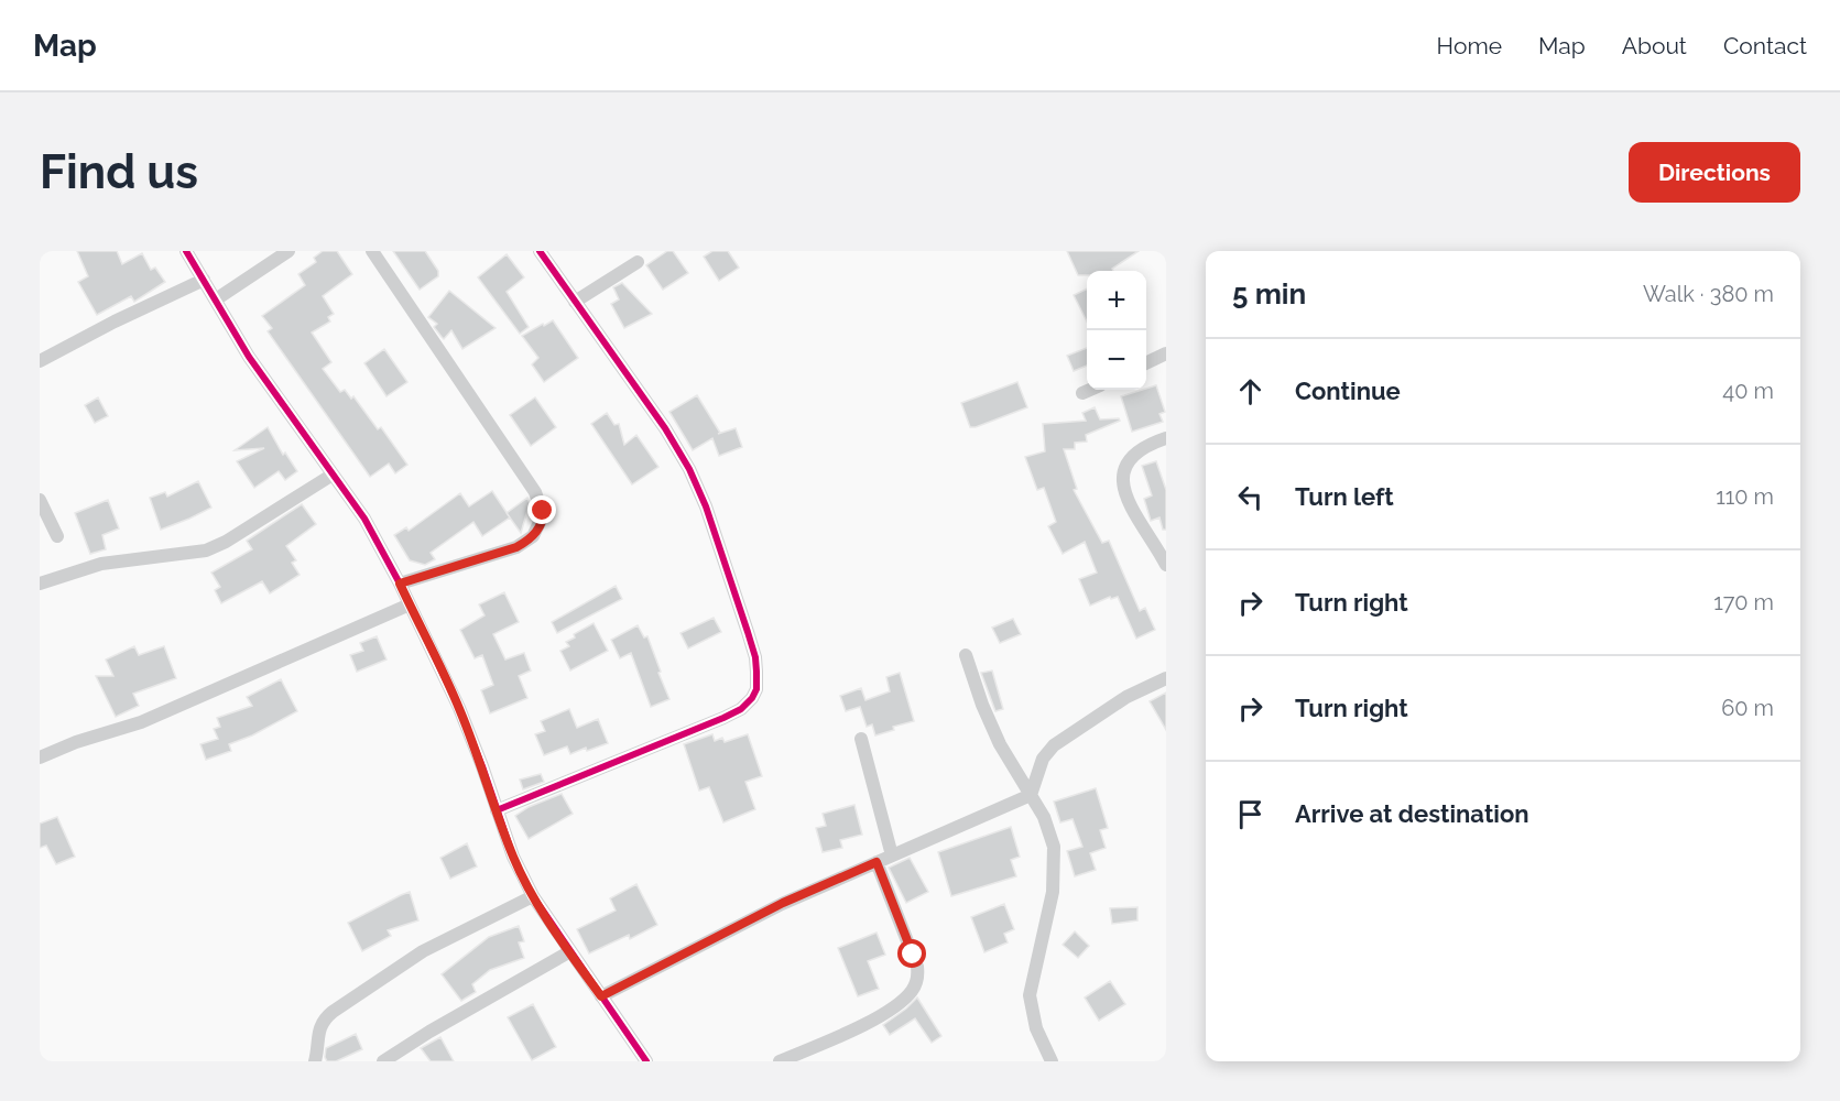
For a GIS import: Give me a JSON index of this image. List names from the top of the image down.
{
  "page": {
    "header": "Map",
    "nav": [
      "Home",
      "Map",
      "About",
      "Contact"
    ],
    "buttons": "Directions",
    "title": "Find us",
    "heading": ["5 min", "Walk · 380 m"],
    "map_buttons": ["+", "−"],
    "list": [
      ["Continue", "40 m"],
      ["Turn left", "110 m"],
      ["Turn right", "170 m"],
      ["Turn right", "60 m"],
      "Arrive at destination"
    ]
  }
}
